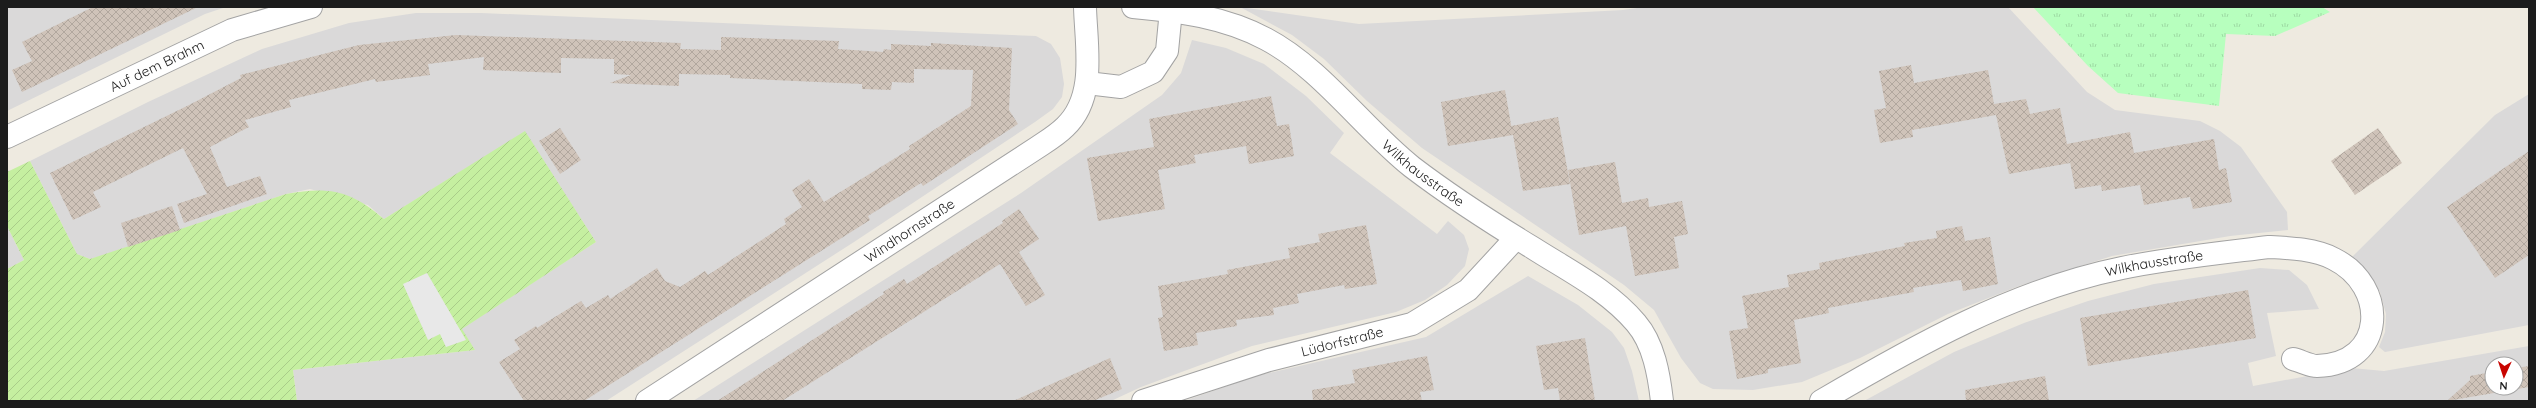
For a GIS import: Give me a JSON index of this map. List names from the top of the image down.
{
  "streets": {
    "street": [
      "Auf dem Brahm",
      "Wilkhausstraße",
      "Windhornstraße",
      "Lüdorfstraße"
    ]
  },
  "crossings": [
    ["Wilkhausstraße", "Lüdorfstraße"]
  ],
  "north": "bottom"
}
